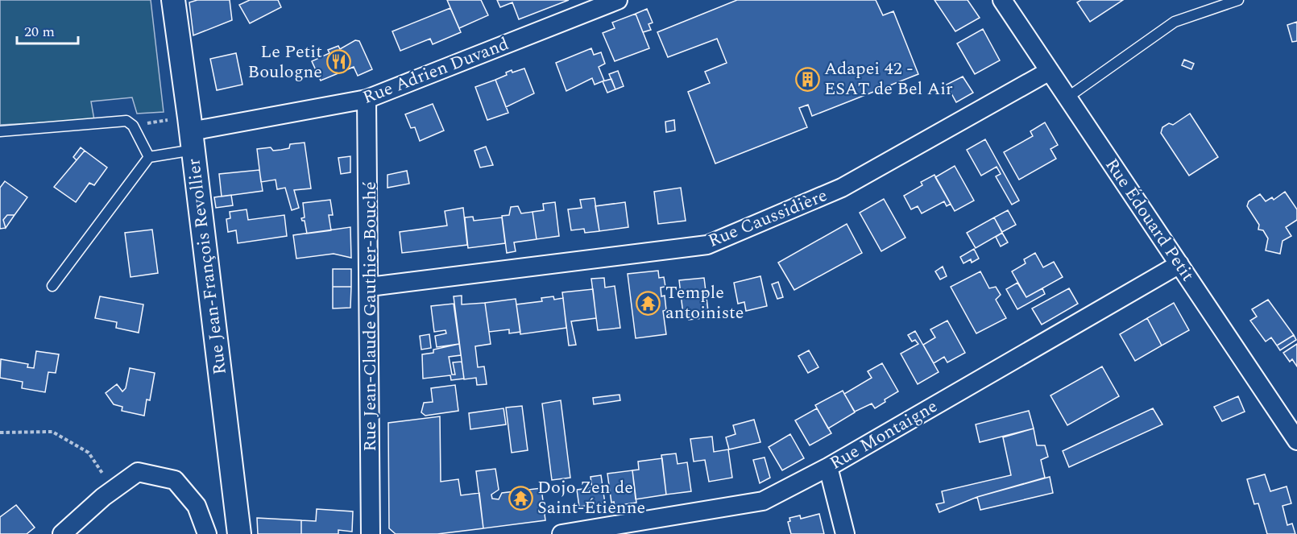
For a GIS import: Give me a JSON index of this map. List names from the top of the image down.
{
  "streets": {
    "street": [
      "Rue Adrien Duvand",
      "Rue Caussidière",
      "Rue Édouard Petit",
      "Rue Jean-François Revollier",
      "Rue Jean-Claude Gauthier-Bouché",
      "Rue Montaigne"
    ]
  },
  "crossings": [
    ["Rue Adrien Duvand", "Rue Jean-François Revollier"],
    ["Rue Adrien Duvand", "Rue Jean-Claude Gauthier-Bouché"],
    ["Rue Caussidière", "Rue Édouard Petit"],
    ["Rue Caussidière", "Rue Jean-Claude Gauthier-Bouché"],
    ["Rue Édouard Petit", "Rue Montaigne"]
  ],
  "places": {
    "restaurant": ["Le Petit Boulogne"],
    "building": ["Adapei 42 - ESAT de Bel Air"],
    "temple": ["Temple antoiniste", "Dojo Zen de Saint-Étienne"]
  },
  "scale_bar": "20 m"
}
